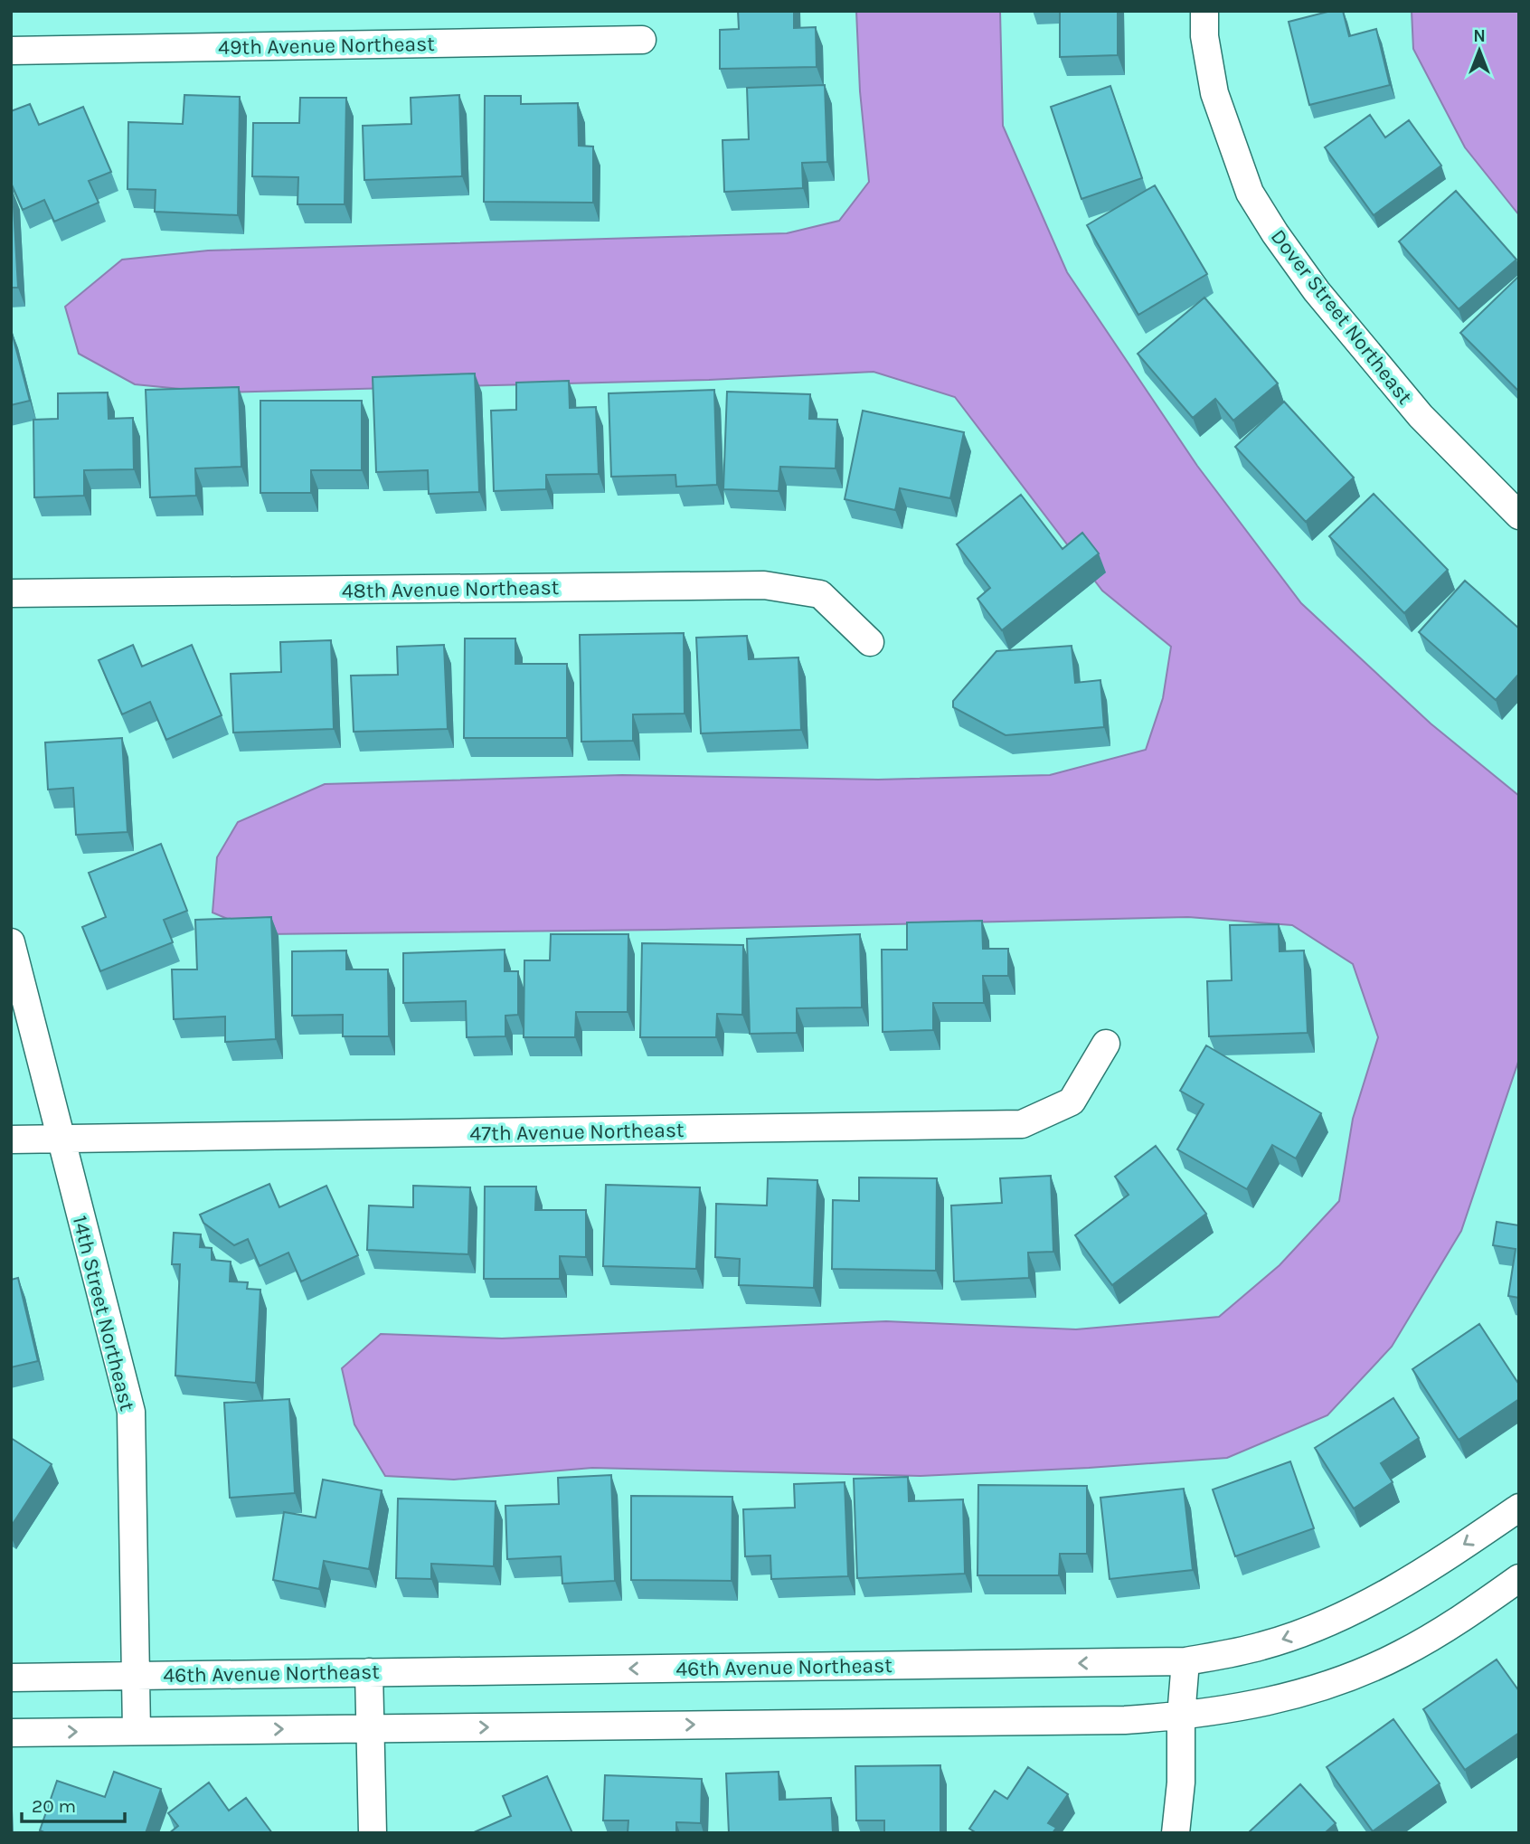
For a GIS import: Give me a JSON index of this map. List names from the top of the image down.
{
  "streets": {
    "street": [
      "49th Avenue Northeast",
      "Dover Street Northeast",
      "48th Avenue Northeast",
      "47th Avenue Northeast",
      "14th Street Northeast",
      "46th Avenue Northeast"
    ]
  },
  "crossings": [
    ["47th Avenue Northeast", "14th Street Northeast"],
    ["14th Street Northeast", "46th Avenue Northeast"]
  ],
  "scale_bar": "20 m",
  "north": "top"
}
